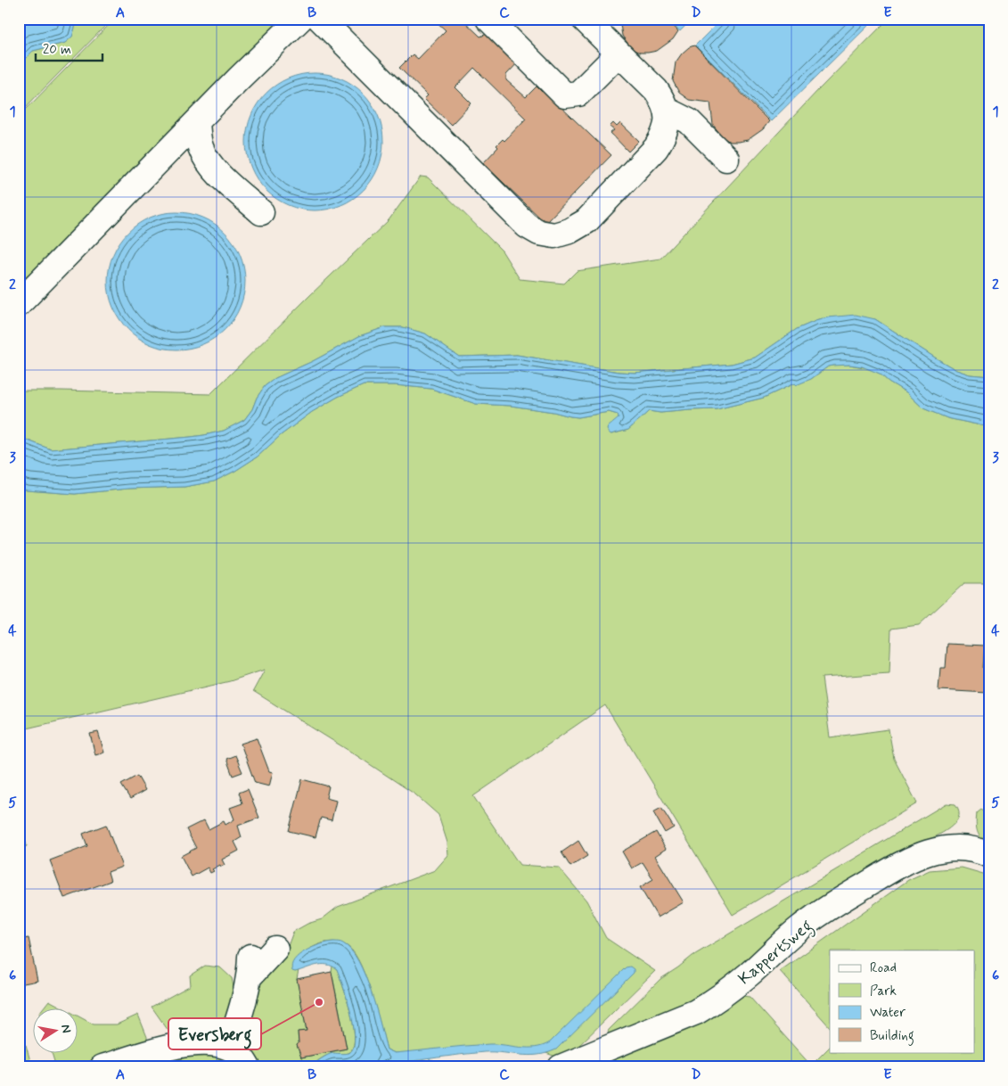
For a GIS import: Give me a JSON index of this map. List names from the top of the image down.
{
  "streets": {
    "street": ["Kappertsweg"]
  },
  "places": ["Eversberg"],
  "legend": [
    "Road",
    "Park",
    "Water",
    "Building"
  ],
  "scale_bar": "20 m",
  "north": "right",
  "grid": {
    "columns": [
      "A",
      "B",
      "C",
      "D",
      "E"
    ],
    "rows": [
      "1",
      "2",
      "3",
      "4",
      "5",
      "6"
    ]
  }
}
